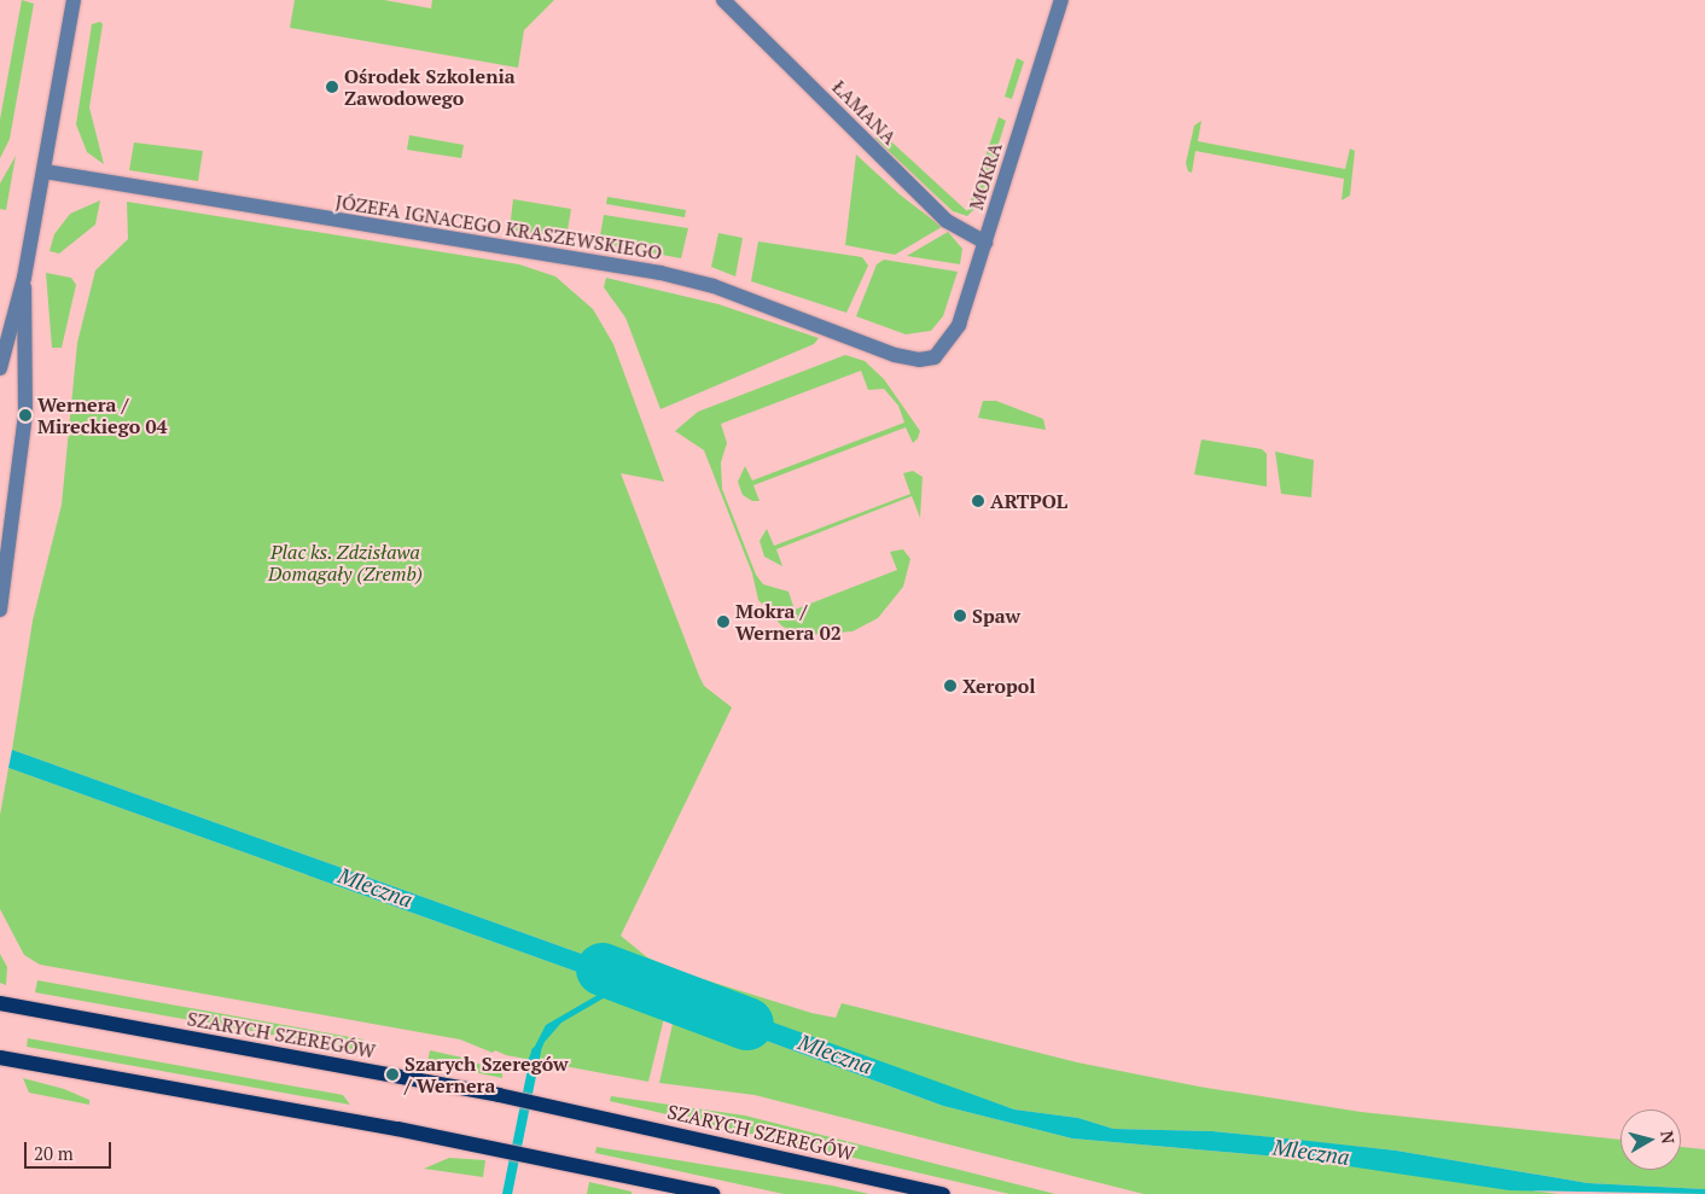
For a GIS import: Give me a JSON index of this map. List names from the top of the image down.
{
  "streets": {
    "main road": ["SZARYCH SZEREGÓW"],
    "street": ["ŁAMANA", "MOKRA", "JÓZEFA IGNACEGO KRASZEWSKIEGO"]
  },
  "crossings": [
    ["ŁAMANA", "MOKRA"],
    ["MOKRA", "JÓZEFA IGNACEGO KRASZEWSKIEGO"]
  ],
  "water": ["Mleczna"],
  "parks": ["Plac ks. Zdzisława Domagały (Zremb)"],
  "places": [
    "Ośrodek Szkolenia Zawodowego",
    "Wernera / Mireckiego 04",
    "ARTPOL",
    "Spaw",
    "Mokra / Wernera 02",
    "Xeropol",
    "Szarych Szeregów / Wernera"
  ],
  "scale_bar": "20 m",
  "north": "right"
}
